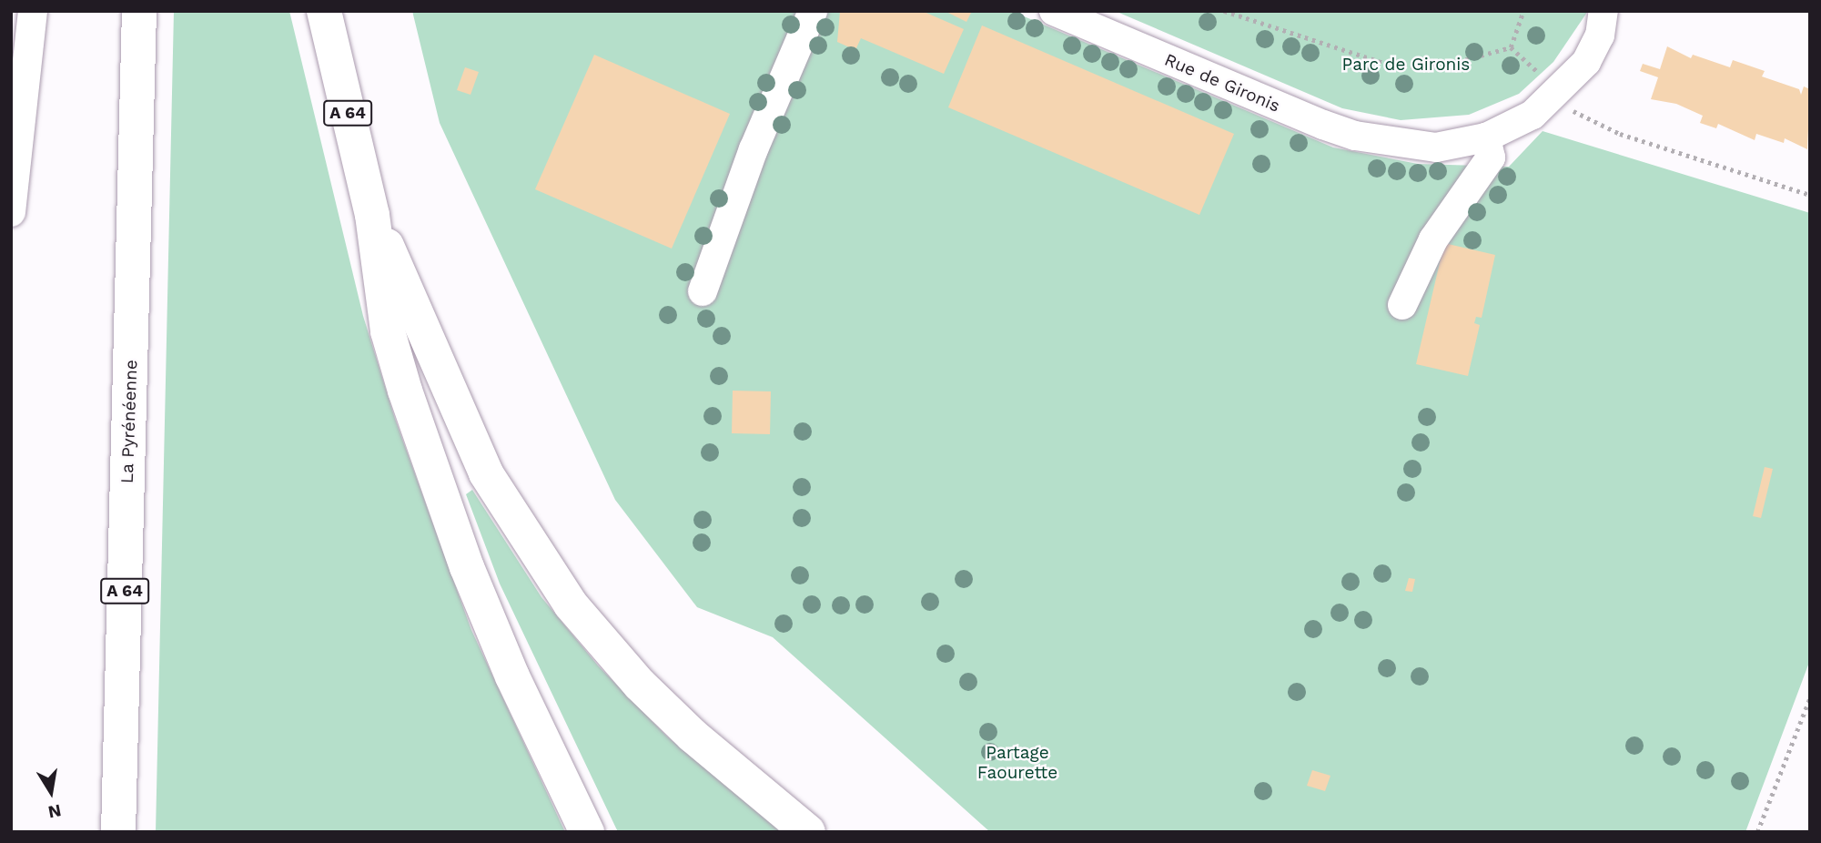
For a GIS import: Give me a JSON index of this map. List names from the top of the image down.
{
  "streets": {
    "highway": ["A 64", "La Pyrénéenne"],
    "street": ["Rue de Gironis"]
  },
  "parks": ["Parc de Gironis", "Partage Faourette"],
  "north": "bottom"
}
